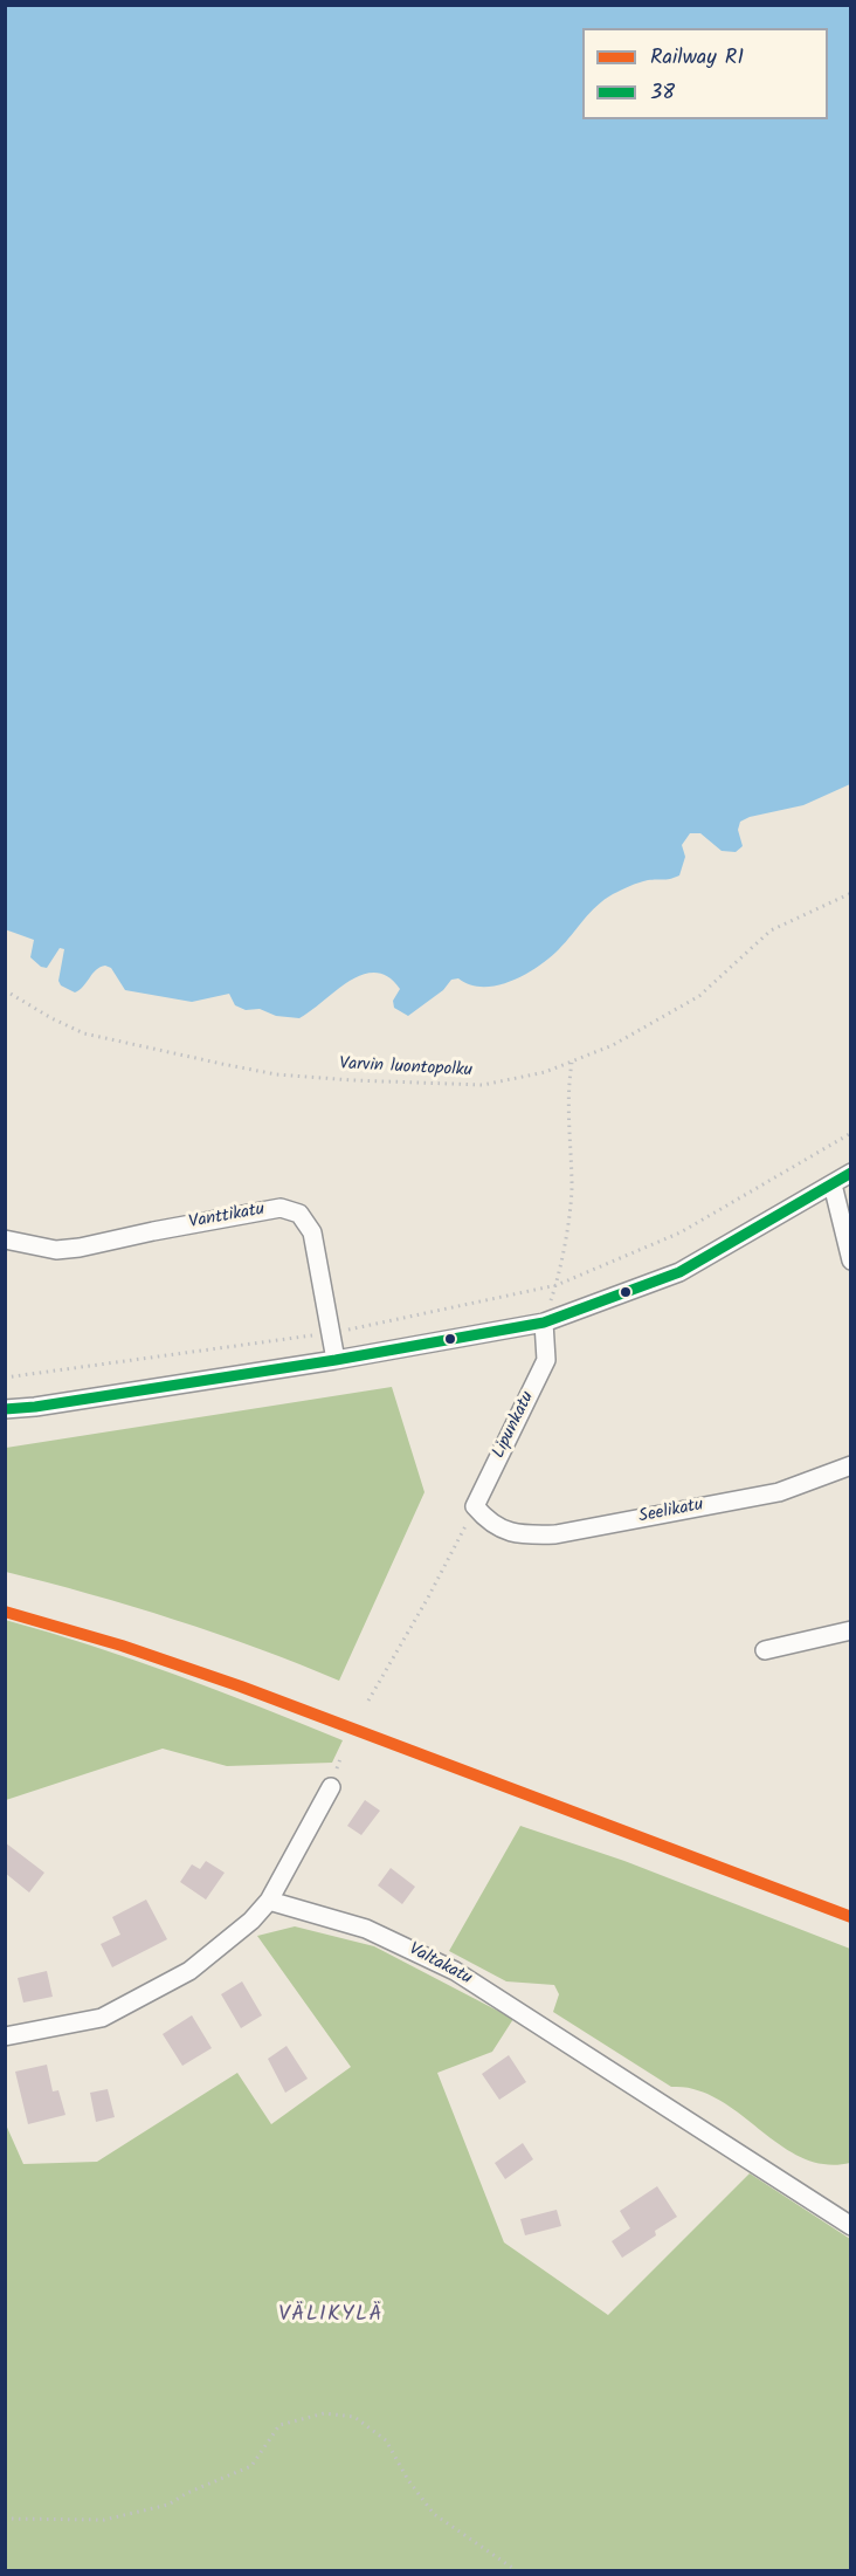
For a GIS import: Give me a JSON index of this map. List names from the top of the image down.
{
  "streets": {
    "street": [
      "Vanttikatu",
      "Lipunkatu",
      "Seelikatu",
      "Valtakatu"
    ],
    "path": ["Varvin luontopolku"]
  },
  "crossings": [
    ["Lipunkatu", "Seelikatu"]
  ],
  "districts": ["VÄLIKYLÄ"],
  "lines": ["transit line 38", "rail line R1"],
  "legend": ["Railway R1", "38"]
}
